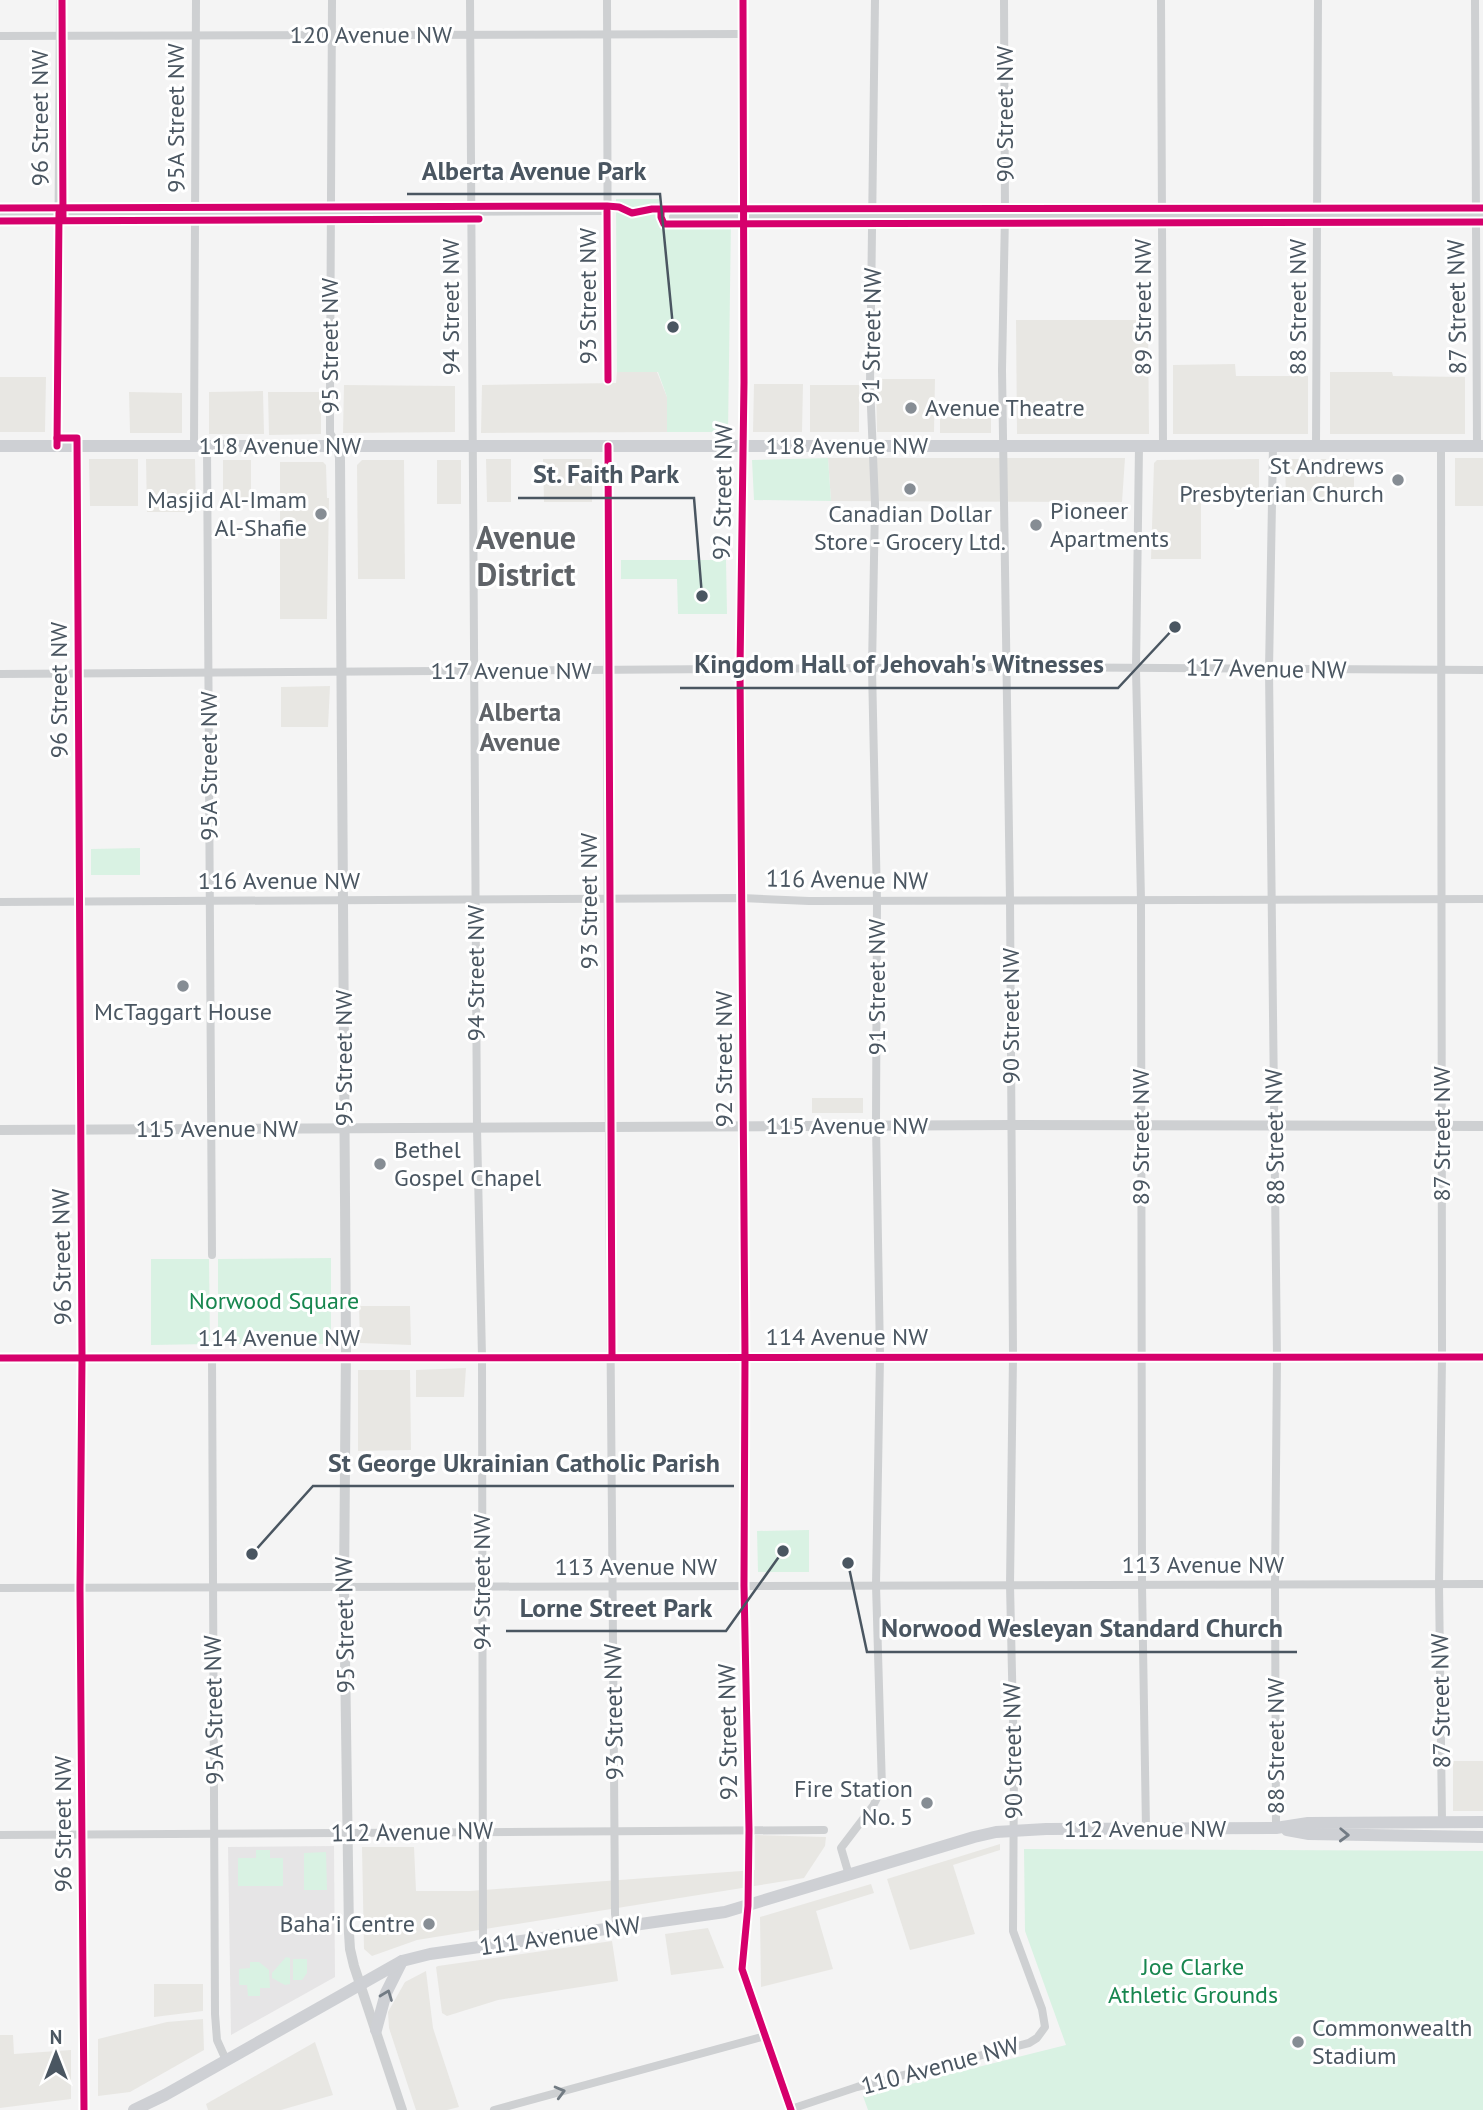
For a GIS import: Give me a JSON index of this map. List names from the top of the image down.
{
  "streets": {
    "main road": ["118 Avenue NW", "112 Avenue NW", "111 Avenue NW"],
    "street": [
      "120 Avenue NW",
      "90 Street NW",
      "96 Street NW",
      "95A Street NW",
      "93 Street NW",
      "94 Street NW",
      "89 Street NW",
      "88 Street NW",
      "87 Street NW",
      "91 Street NW",
      "95 Street NW",
      "92 Street NW",
      "117 Avenue NW",
      "116 Avenue NW",
      "115 Avenue NW",
      "114 Avenue NW",
      "113 Avenue NW",
      "110 Avenue NW"
    ]
  },
  "crossings": [
    ["120 Avenue NW", "96 Street NW"],
    ["120 Avenue NW", "95A Street NW"],
    ["120 Avenue NW", "93 Street NW"],
    ["120 Avenue NW", "94 Street NW"],
    ["120 Avenue NW", "95 Street NW"],
    ["120 Avenue NW", "92 Street NW"],
    ["90 Street NW", "118 Avenue NW"],
    ["90 Street NW", "117 Avenue NW"],
    ["90 Street NW", "116 Avenue NW"],
    ["90 Street NW", "115 Avenue NW"],
    ["90 Street NW", "114 Avenue NW"],
    ["90 Street NW", "113 Avenue NW"],
    ["90 Street NW", "112 Avenue NW"],
    ["90 Street NW", "111 Avenue NW"],
    ["90 Street NW", "110 Avenue NW"],
    ["96 Street NW", "118 Avenue NW"],
    ["96 Street NW", "117 Avenue NW"],
    ["96 Street NW", "116 Avenue NW"],
    ["96 Street NW", "115 Avenue NW"],
    ["96 Street NW", "114 Avenue NW"],
    ["96 Street NW", "113 Avenue NW"],
    ["96 Street NW", "112 Avenue NW"],
    ["95A Street NW", "118 Avenue NW"],
    ["95A Street NW", "117 Avenue NW"],
    ["95A Street NW", "116 Avenue NW"],
    ["95A Street NW", "115 Avenue NW"],
    ["95A Street NW", "114 Avenue NW"],
    ["95A Street NW", "113 Avenue NW"],
    ["95A Street NW", "112 Avenue NW"],
    ["95A Street NW", "111 Avenue NW"],
    ["93 Street NW", "118 Avenue NW"],
    ["93 Street NW", "117 Avenue NW"],
    ["93 Street NW", "116 Avenue NW"],
    ["93 Street NW", "115 Avenue NW"],
    ["93 Street NW", "114 Avenue NW"],
    ["93 Street NW", "113 Avenue NW"],
    ["93 Street NW", "112 Avenue NW"],
    ["93 Street NW", "111 Avenue NW"],
    ["94 Street NW", "118 Avenue NW"],
    ["94 Street NW", "117 Avenue NW"],
    ["94 Street NW", "116 Avenue NW"],
    ["94 Street NW", "115 Avenue NW"],
    ["94 Street NW", "114 Avenue NW"],
    ["94 Street NW", "113 Avenue NW"],
    ["94 Street NW", "112 Avenue NW"],
    ["94 Street NW", "111 Avenue NW"],
    ["89 Street NW", "118 Avenue NW"],
    ["89 Street NW", "117 Avenue NW"],
    ["89 Street NW", "116 Avenue NW"],
    ["89 Street NW", "115 Avenue NW"],
    ["89 Street NW", "114 Avenue NW"],
    ["89 Street NW", "113 Avenue NW"],
    ["89 Street NW", "112 Avenue NW"],
    ["88 Street NW", "118 Avenue NW"],
    ["88 Street NW", "117 Avenue NW"],
    ["88 Street NW", "116 Avenue NW"],
    ["88 Street NW", "115 Avenue NW"],
    ["88 Street NW", "114 Avenue NW"],
    ["88 Street NW", "113 Avenue NW"],
    ["88 Street NW", "112 Avenue NW"],
    ["87 Street NW", "118 Avenue NW"],
    ["87 Street NW", "117 Avenue NW"],
    ["87 Street NW", "116 Avenue NW"],
    ["87 Street NW", "115 Avenue NW"],
    ["87 Street NW", "114 Avenue NW"],
    ["87 Street NW", "113 Avenue NW"],
    ["87 Street NW", "112 Avenue NW"],
    ["91 Street NW", "118 Avenue NW"],
    ["91 Street NW", "117 Avenue NW"],
    ["91 Street NW", "116 Avenue NW"],
    ["91 Street NW", "115 Avenue NW"],
    ["91 Street NW", "114 Avenue NW"],
    ["91 Street NW", "113 Avenue NW"],
    ["91 Street NW", "111 Avenue NW"],
    ["95 Street NW", "118 Avenue NW"],
    ["95 Street NW", "117 Avenue NW"],
    ["95 Street NW", "116 Avenue NW"],
    ["95 Street NW", "115 Avenue NW"],
    ["95 Street NW", "114 Avenue NW"],
    ["95 Street NW", "113 Avenue NW"],
    ["95 Street NW", "112 Avenue NW"],
    ["95 Street NW", "111 Avenue NW"],
    ["118 Avenue NW", "92 Street NW"],
    ["92 Street NW", "117 Avenue NW"],
    ["92 Street NW", "116 Avenue NW"],
    ["92 Street NW", "115 Avenue NW"],
    ["92 Street NW", "114 Avenue NW"],
    ["92 Street NW", "113 Avenue NW"],
    ["92 Street NW", "112 Avenue NW"],
    ["92 Street NW", "111 Avenue NW"],
    ["92 Street NW", "110 Avenue NW"],
    ["112 Avenue NW", "111 Avenue NW"]
  ],
  "districts": ["Avenue District", "Alberta Avenue"],
  "parks": ["Norwood Square", "Joe Clarke Athletic Grounds"],
  "places": [
    "Alberta Avenue Park",
    "Avenue Theatre",
    "St Andrews Presbyterian Church",
    "Canadian Dollar Store - Grocery Ltd.",
    "Masjid Al-Imam Al-Shafie",
    "Pioneer Apartments",
    "St. Faith Park",
    "Kingdom Hall of Jehovah's Witnesses",
    "McTaggart House",
    "Bethel Gospel Chapel",
    "Lorne Street Park",
    "St George Ukrainian Catholic Parish",
    "Norwood Wesleyan Standard Church",
    "Fire Station No. 5",
    "Baha'i Centre",
    "Commonwealth Stadium"
  ],
  "north": "top"
}
